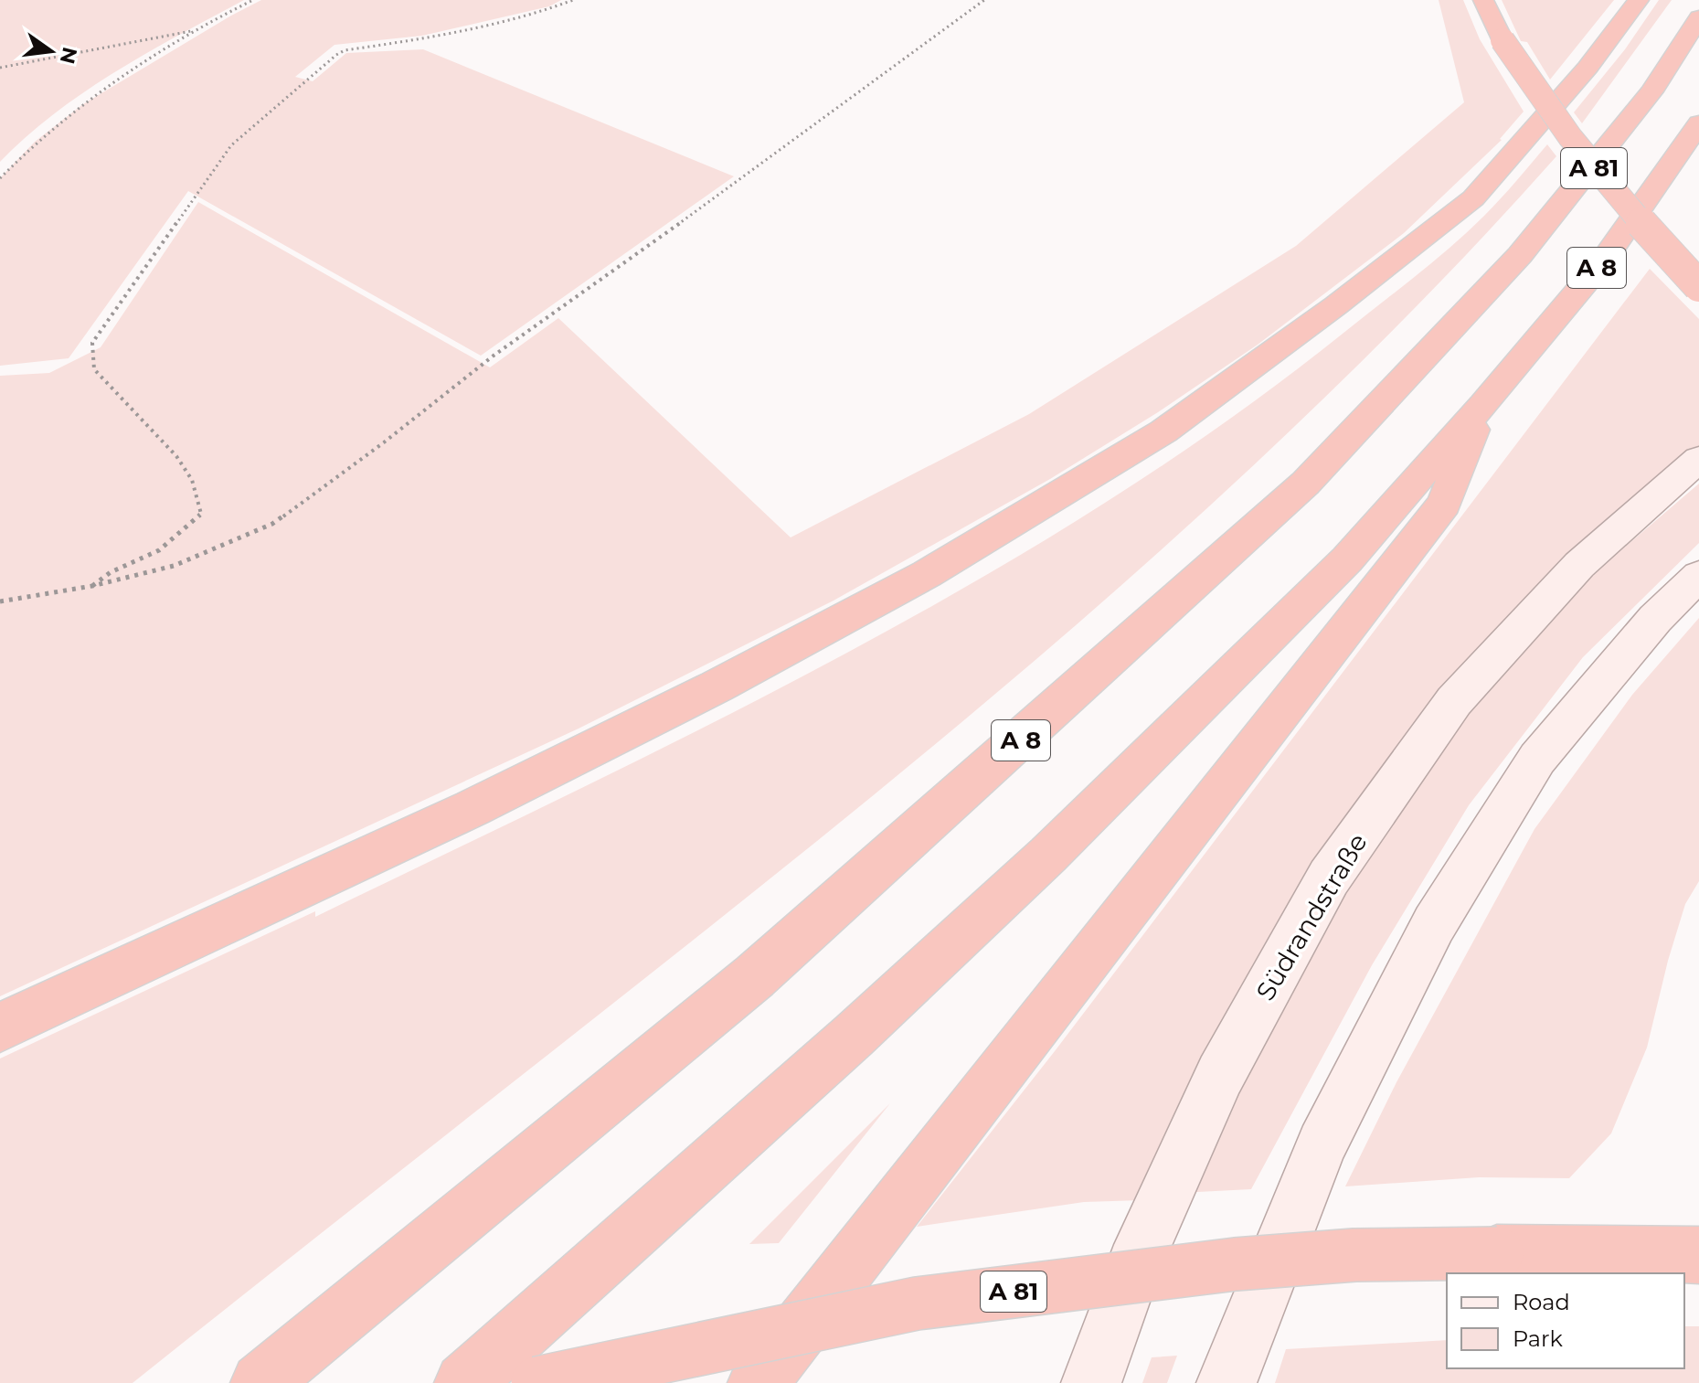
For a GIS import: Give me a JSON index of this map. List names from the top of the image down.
{
  "streets": {
    "highway": ["A 81", "A 8"],
    "main road": ["Südrandstraße"]
  },
  "legend": ["Road", "Park"],
  "north": "right"
}
